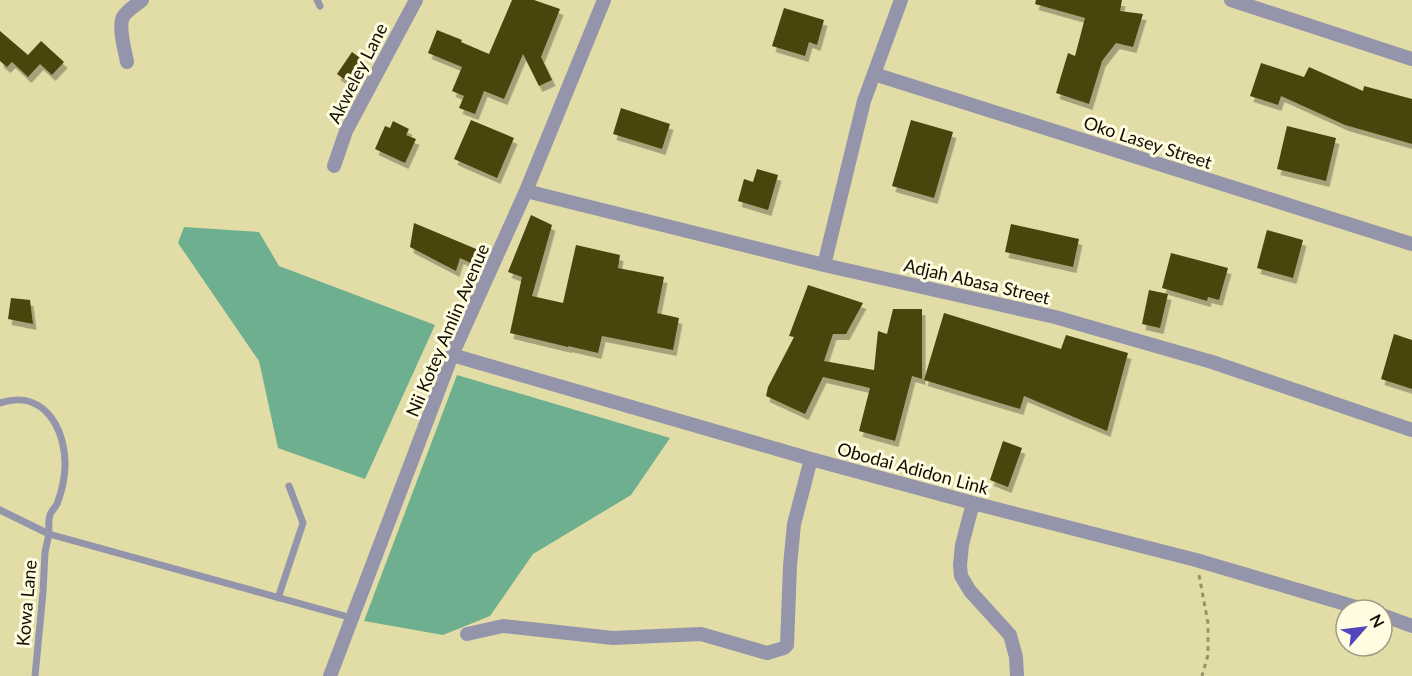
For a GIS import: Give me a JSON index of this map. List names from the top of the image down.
{
  "streets": {
    "street": [
      "Akweley Lane",
      "Oko Lasey Street",
      "Adjah Abasa Street",
      "Nii Kotey Amlin Avenue",
      "Obodai Adidon Link"
    ],
    "lane": ["Kowa Lane"]
  },
  "crossings": [
    ["Adjah Abasa Street", "Nii Kotey Amlin Avenue"],
    ["Nii Kotey Amlin Avenue", "Obodai Adidon Link"]
  ],
  "north": "top right"
}
